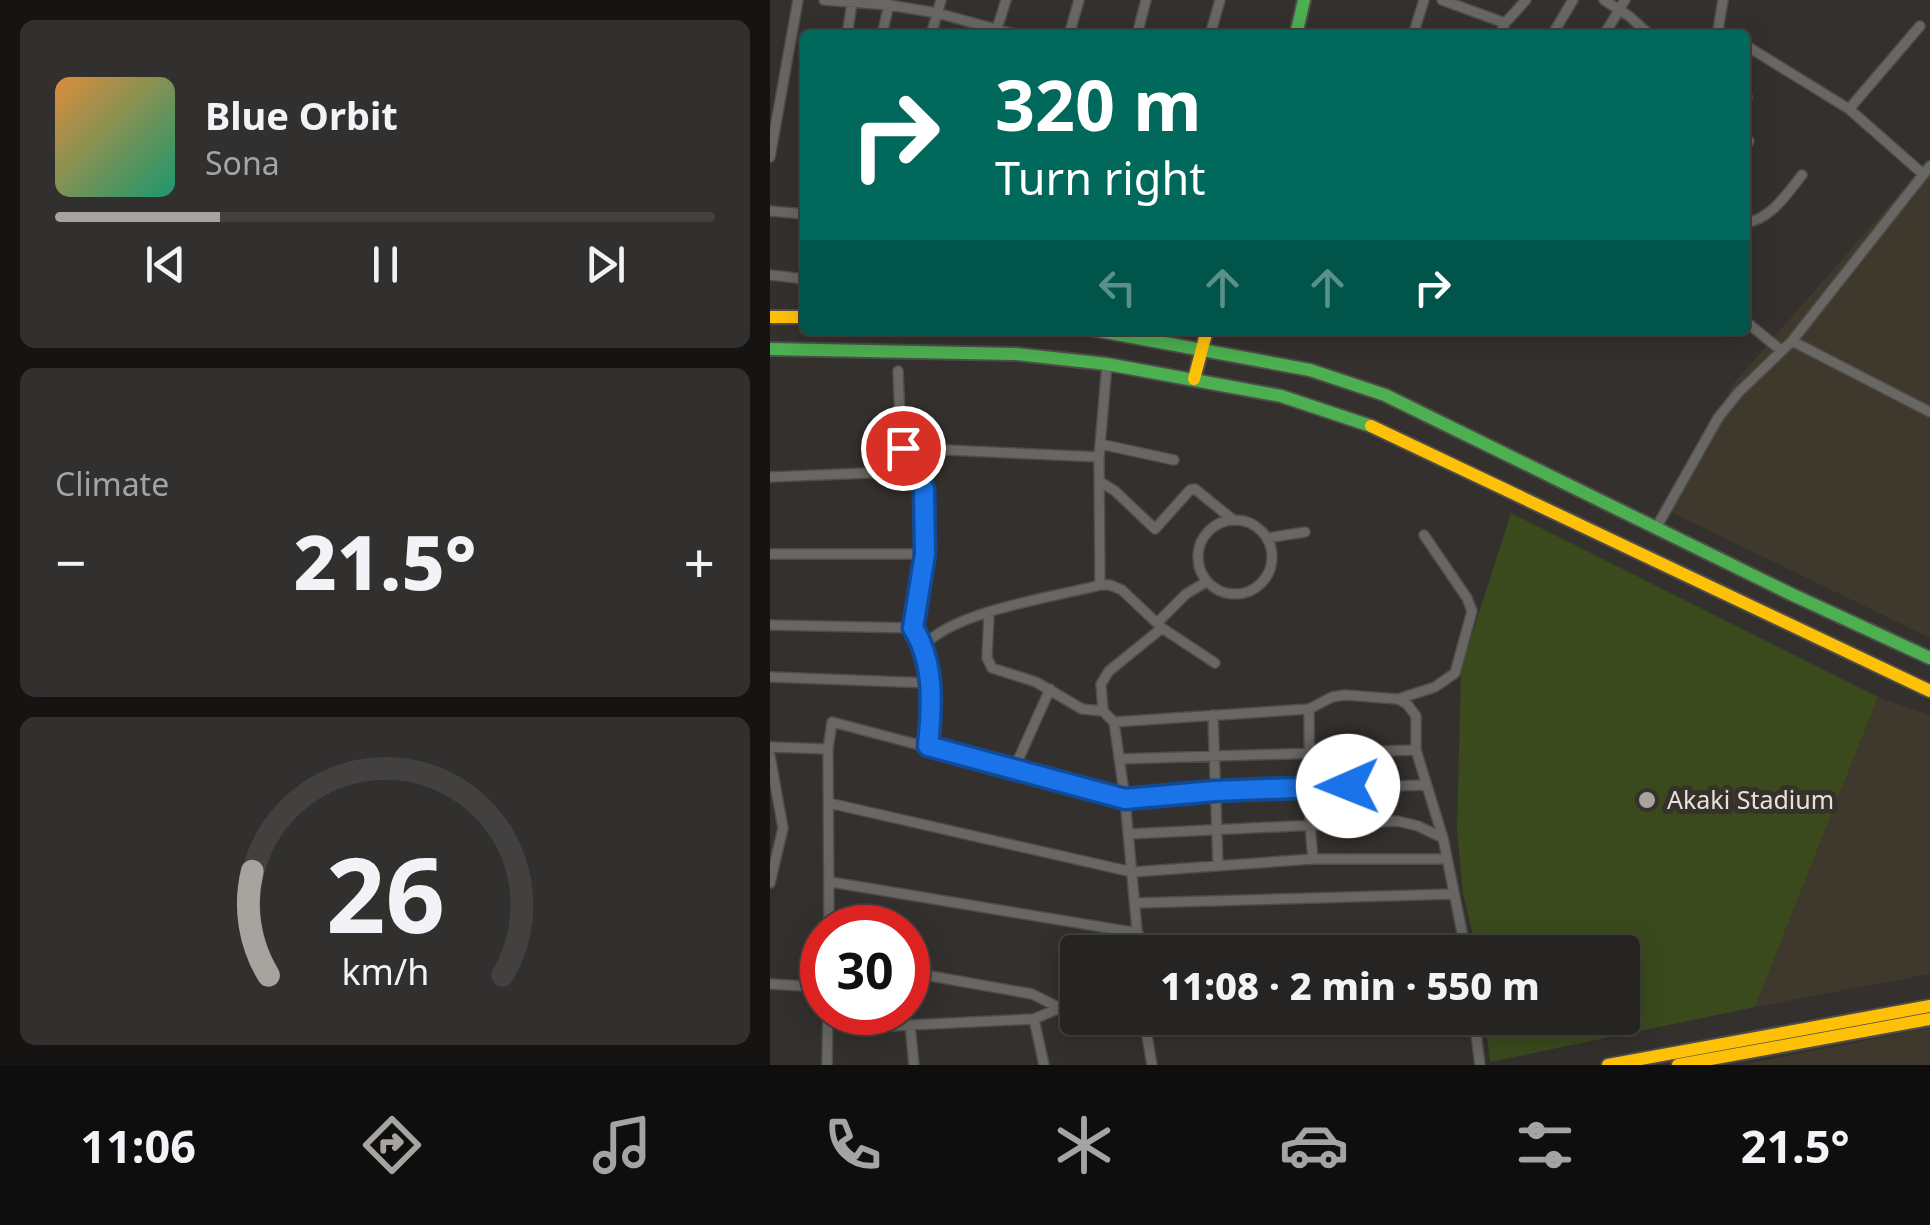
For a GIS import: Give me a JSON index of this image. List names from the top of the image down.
{
  "places": ["Akaki Stadium"],
  "page": {
    "turn": ["320 m", "Turn right"],
    "song": ["Blue Orbit", "Sona"],
    "tile": "Climate",
    "heat": ["−", "21.5°", "+"],
    "limit": "30",
    "trip": "11:08 · 2 min · 550 m",
    "tabs": ["11:06", "21.5°"],
    "gauge": ["26", "km/h"]
  }
}
